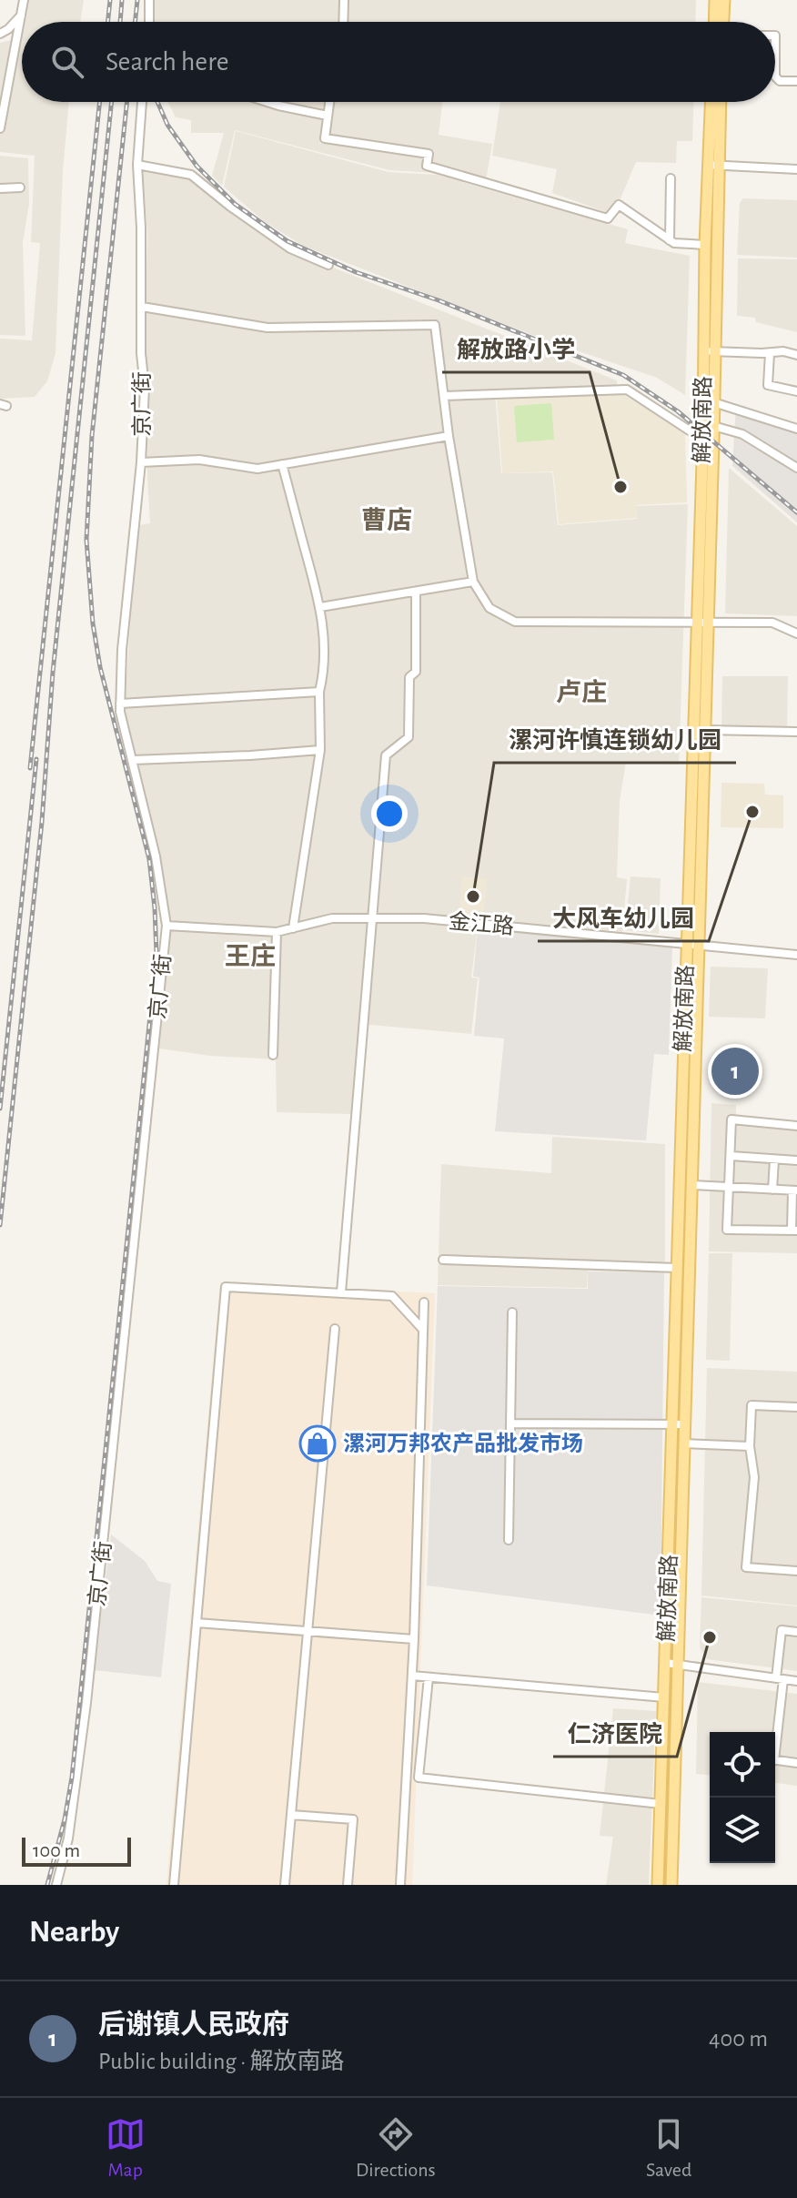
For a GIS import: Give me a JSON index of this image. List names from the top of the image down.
{
  "streets": {
    "main road": ["解放南路"],
    "street": ["京广街", "金江路"]
  },
  "crossings": [
    ["京广街", "金江路"],
    ["解放南路", "金江路"]
  ],
  "districts": ["曹店", "卢庄", "王庄"],
  "places": {
    "other": [
      "解放路小学",
      "大风车幼儿园",
      "漯河许慎连锁幼儿园",
      "仁济医院"
    ],
    "shop": ["漯河万邦农产品批发市场"]
  },
  "scale_bar": "100 m",
  "page": {
    "search": "Search here",
    "pins": "1",
    "scale": "100 m",
    "heading": "Nearby",
    "list": [
      {
        "mark": "1",
        "name": "后谢镇人民政府",
        "note": "Public building · 解放南路",
        "value": "400 m"
      }
    ],
    "nav": ["Map", "Directions", "Saved"]
  }
}
